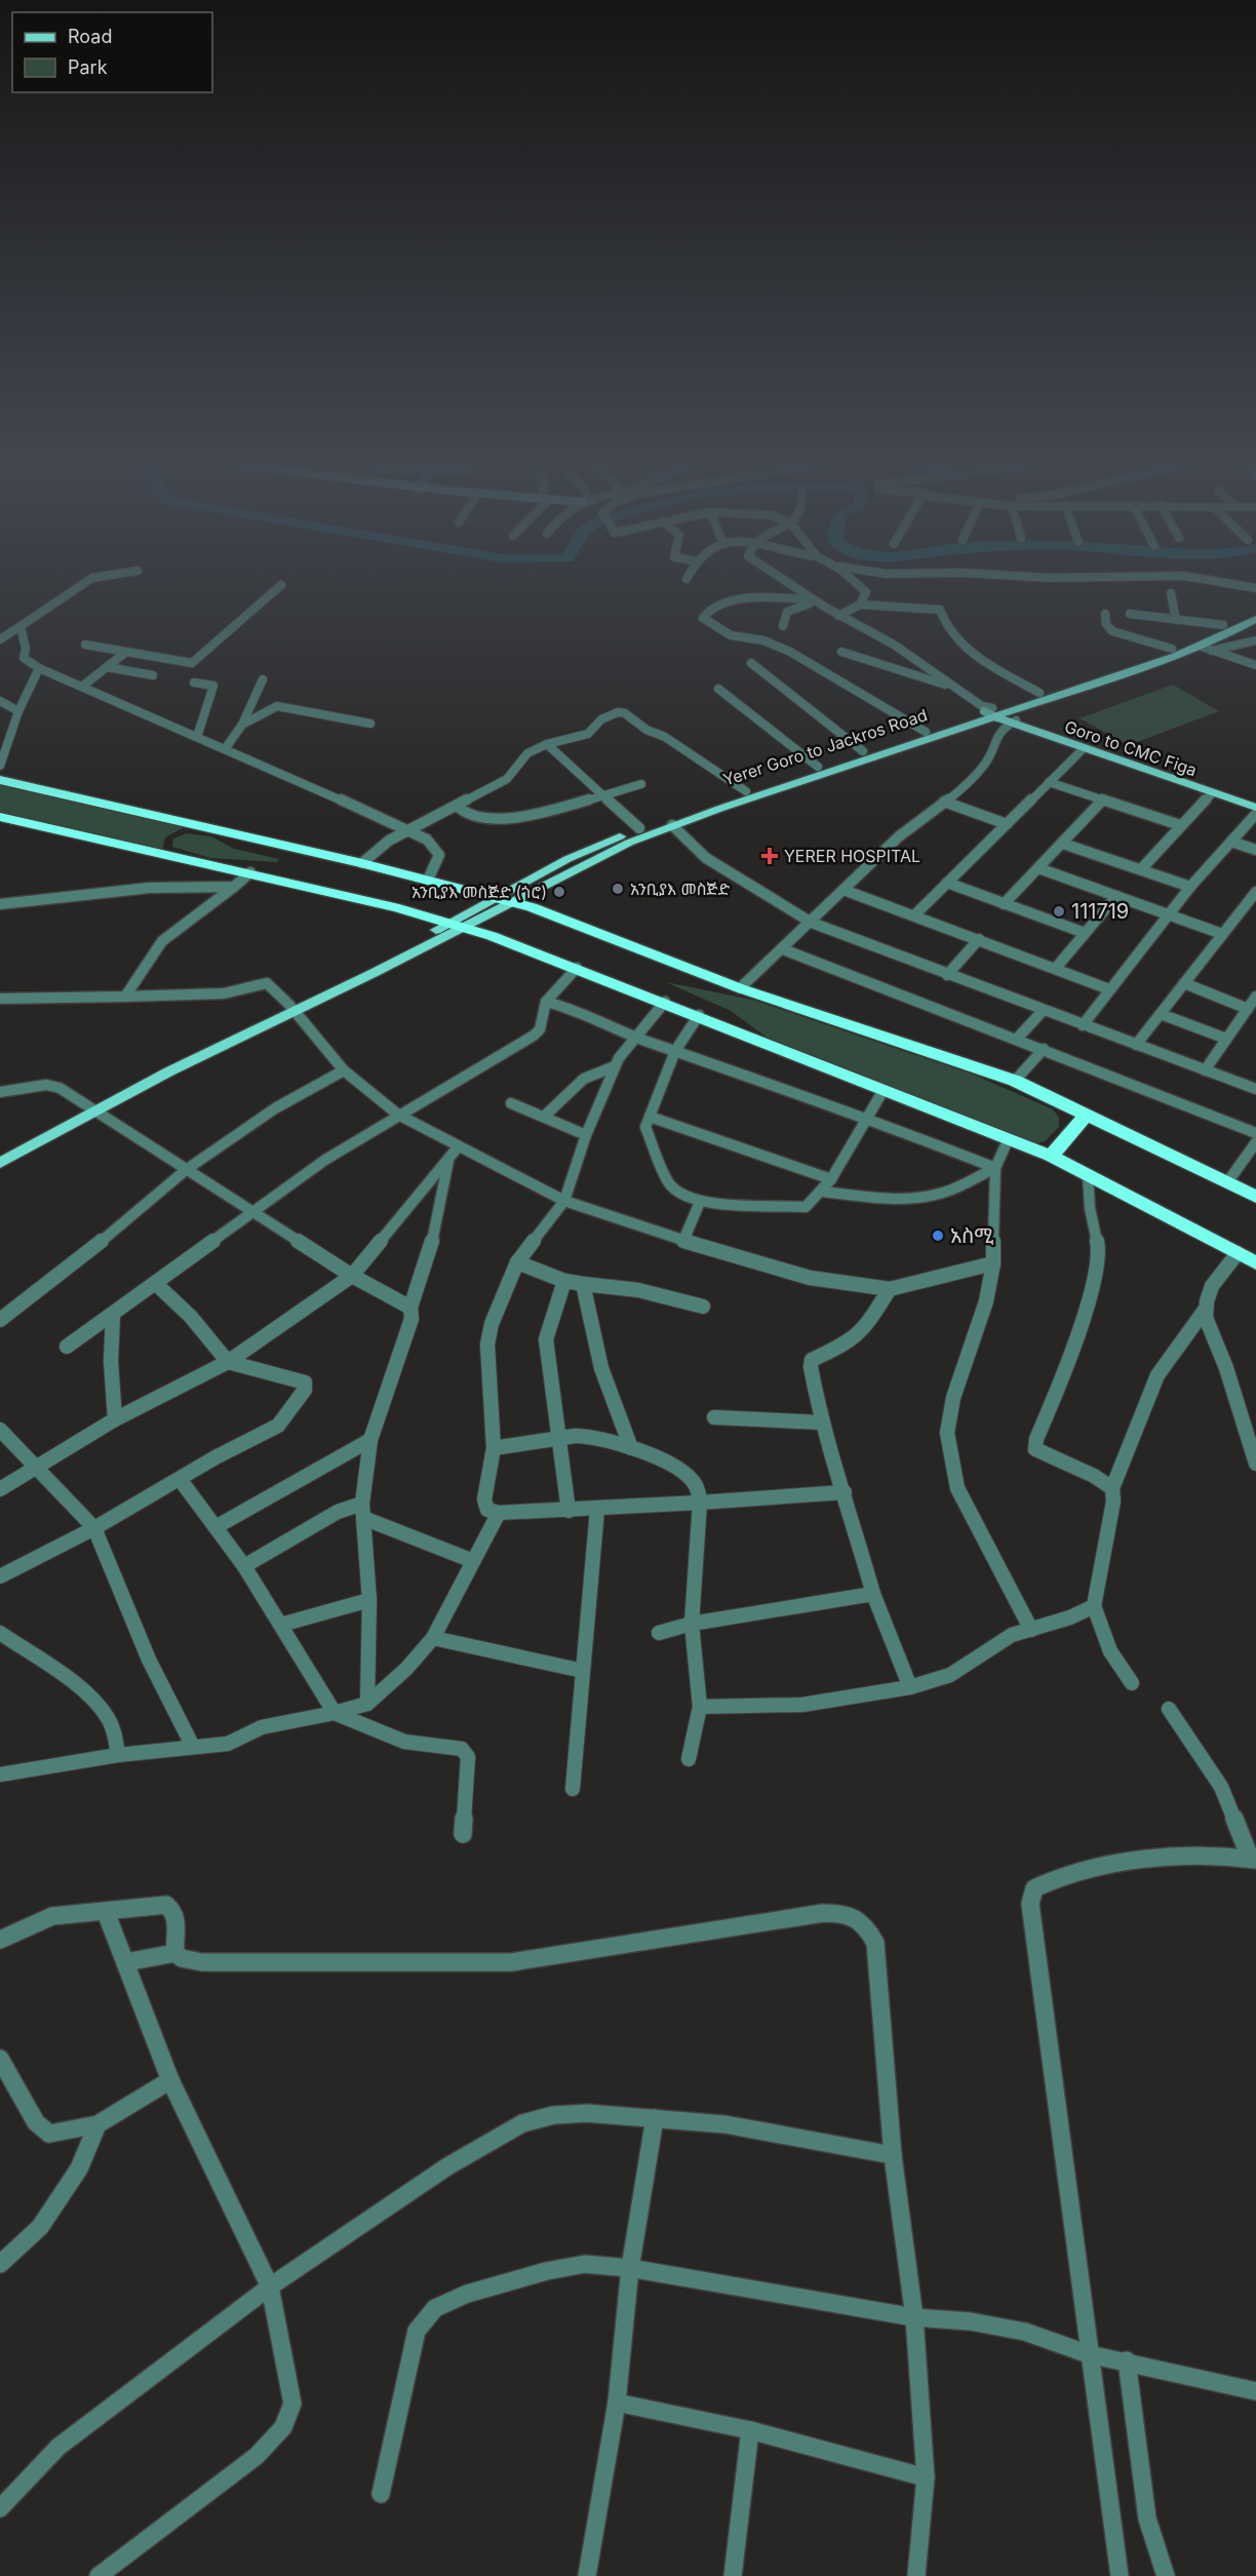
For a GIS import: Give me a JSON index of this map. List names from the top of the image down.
{
  "streets": {
    "main road": ["Yerer Goro to Jackros Road", "Goro to CMC Figa"]
  },
  "crossings": [
    ["Yerer Goro to Jackros Road", "Goro to CMC Figa"]
  ],
  "places": {
    "health": ["YERER HOSPITAL"],
    "other": [
      "አንቢያእ መስጅድ",
      "አንቢያእ መስጅድ (ጎሮ)",
      "111719",
      "አስሚ"
    ]
  },
  "legend": ["Road", "Park"]
}
